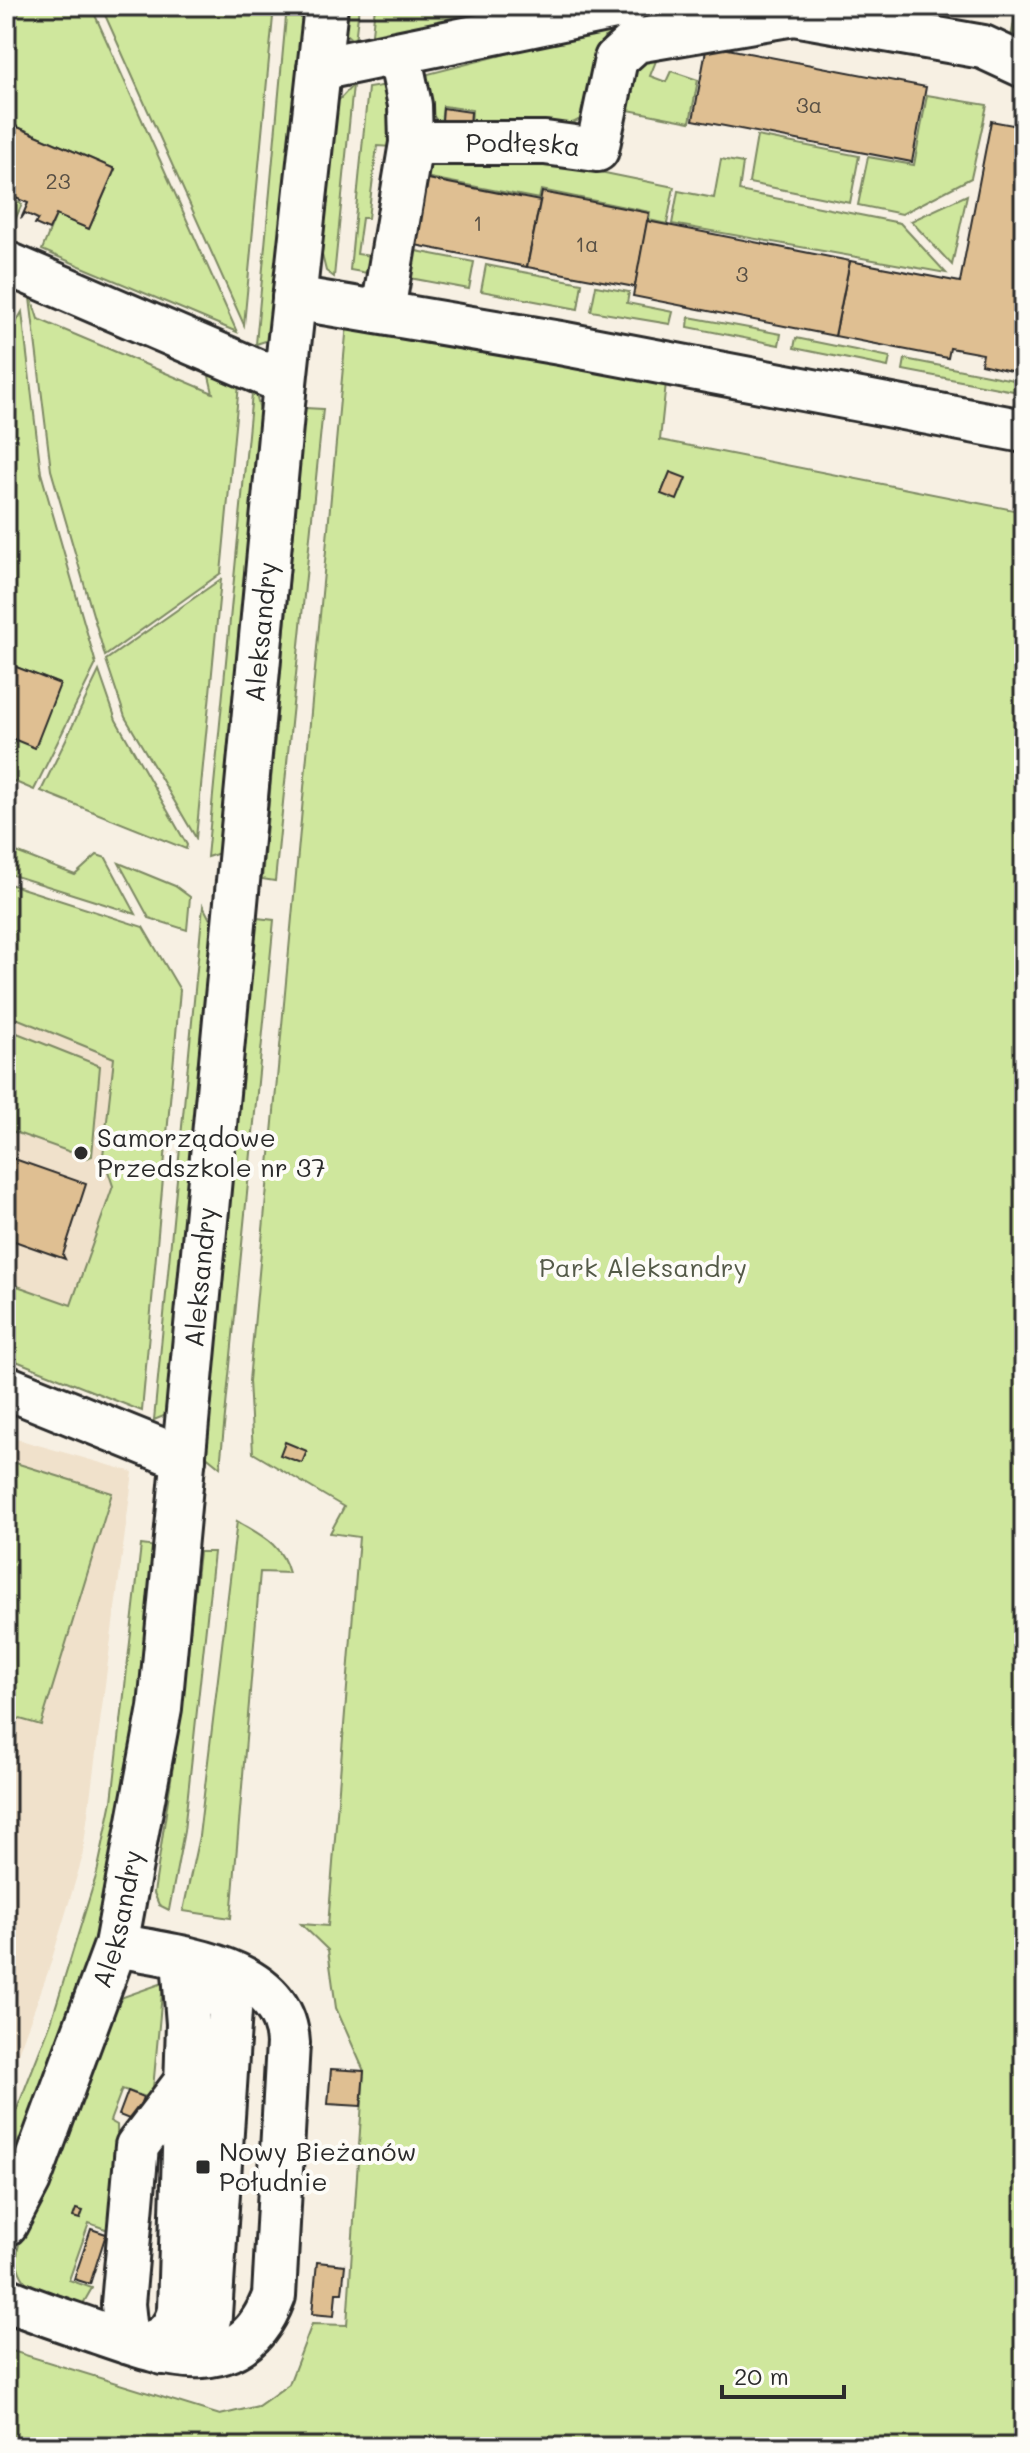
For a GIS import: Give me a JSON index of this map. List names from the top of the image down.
{
  "streets": {
    "street": ["Podłęska", "Aleksandry"]
  },
  "parks": ["Park Aleksandry"],
  "places": {
    "other": ["Samorządowe Przedszkole nr 37"],
    "transit": ["Nowy Bieżanów Południe"]
  },
  "house_numbers": [
    "3a",
    "23",
    "1",
    "1a",
    "3"
  ],
  "scale_bar": "20 m"
}
